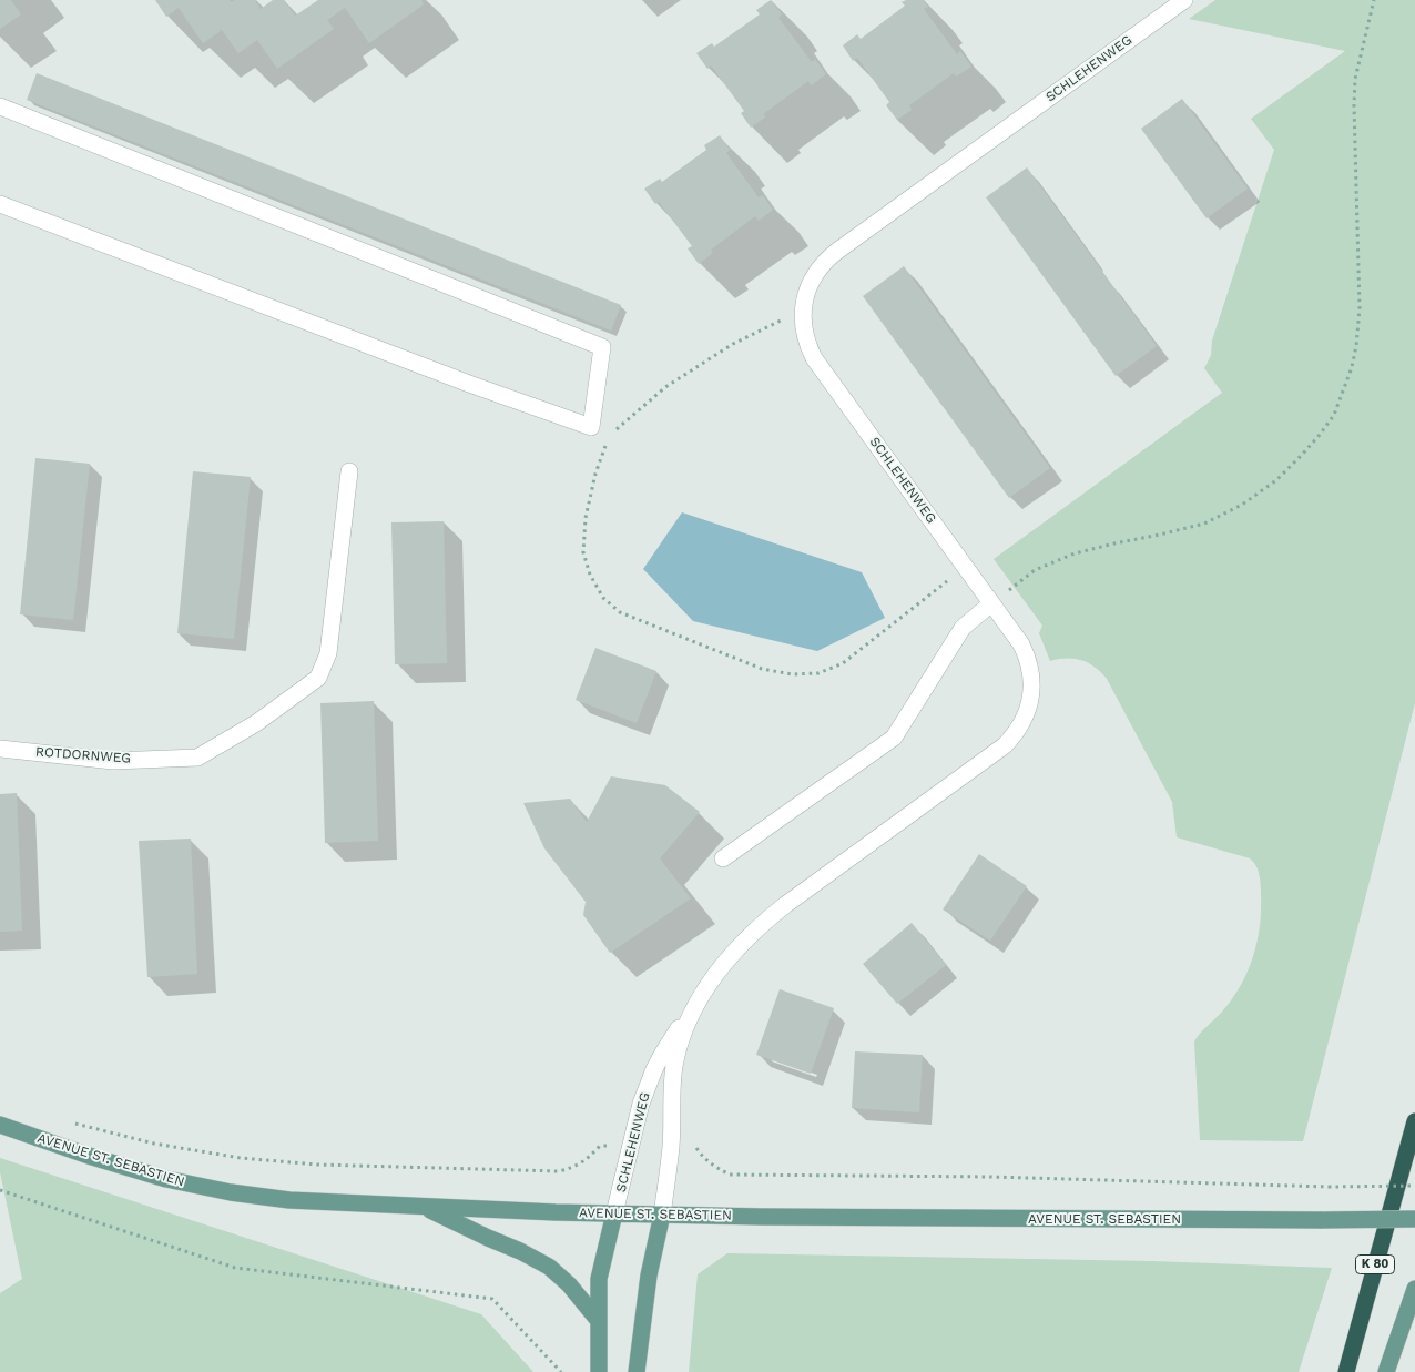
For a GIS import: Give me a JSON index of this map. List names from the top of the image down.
{
  "streets": {
    "highway": ["K 80"],
    "main road": ["AVENUE ST. SEBASTIEN"],
    "street": ["SCHLEHENWEG", "ROTDORNWEG"]
  },
  "crossings": [
    ["SCHLEHENWEG", "AVENUE ST. SEBASTIEN"]
  ]
}
